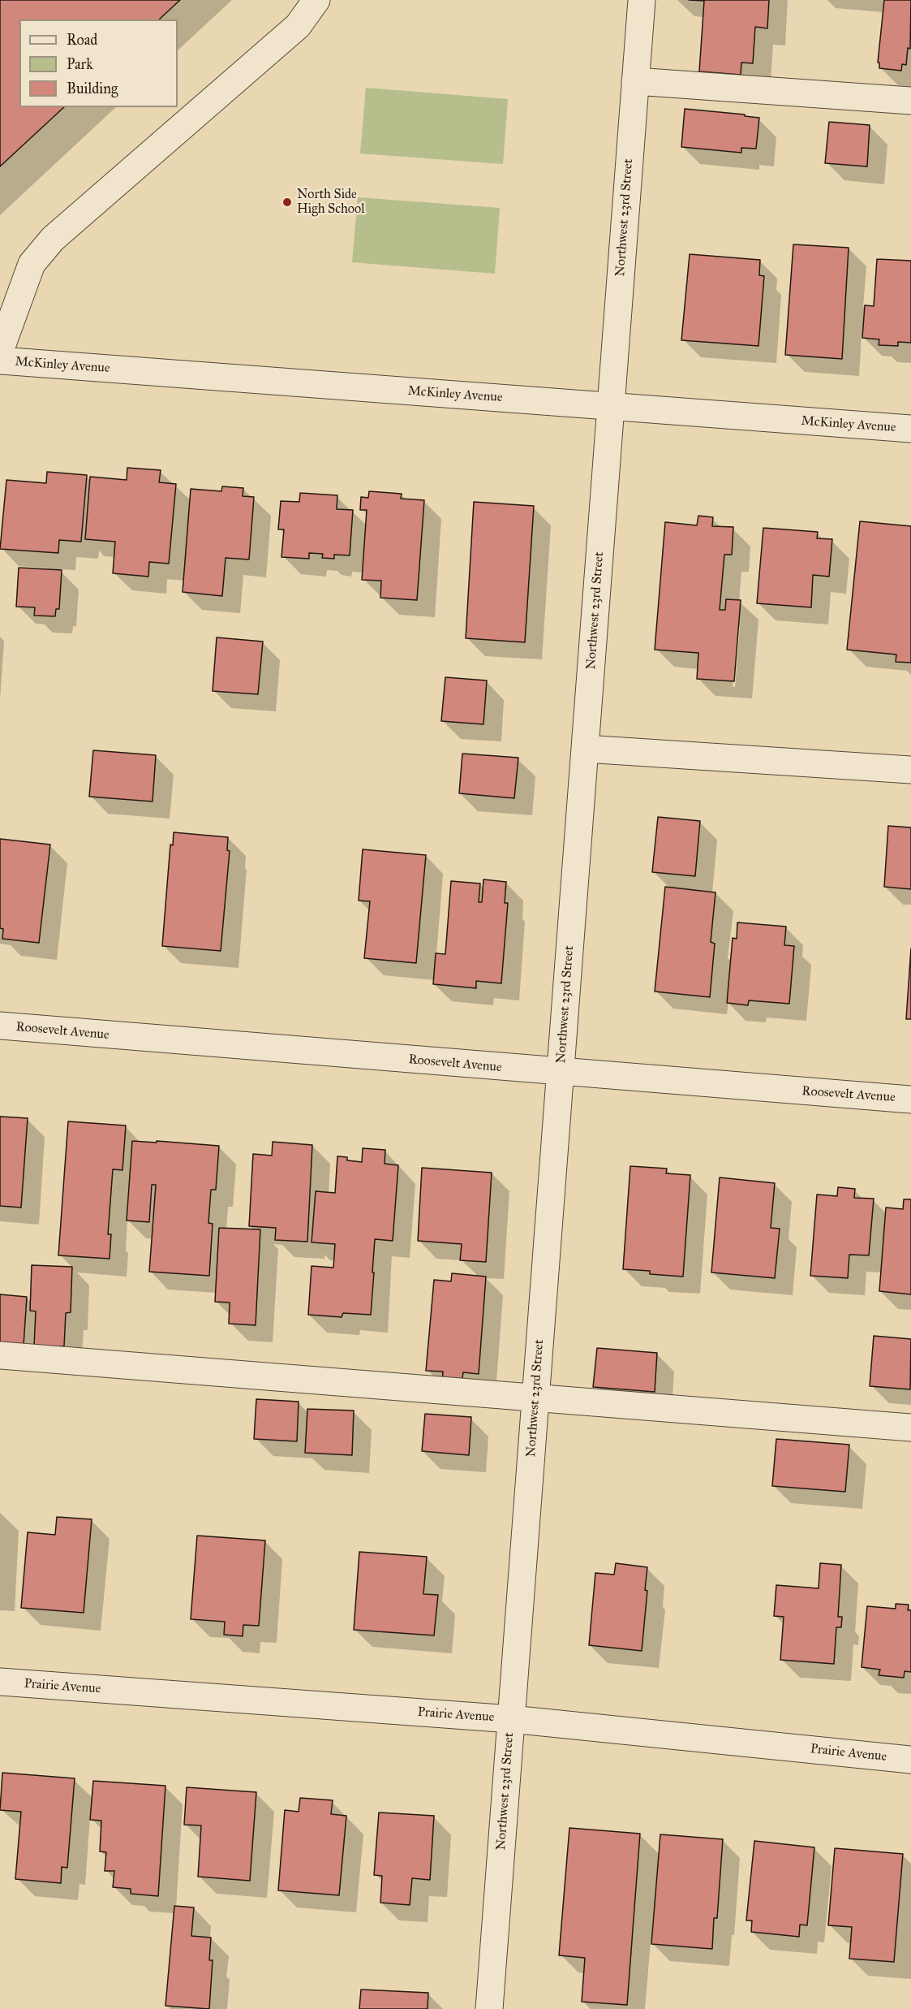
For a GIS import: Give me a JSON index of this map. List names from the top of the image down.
{
  "streets": {
    "street": [
      "Northwest 23rd Street",
      "McKinley Avenue",
      "Roosevelt Avenue",
      "Prairie Avenue"
    ]
  },
  "crossings": [
    ["Northwest 23rd Street", "McKinley Avenue"],
    ["Northwest 23rd Street", "Roosevelt Avenue"],
    ["Northwest 23rd Street", "Prairie Avenue"]
  ],
  "places": ["North Side High School"],
  "legend": ["Road", "Park", "Building"]
}
